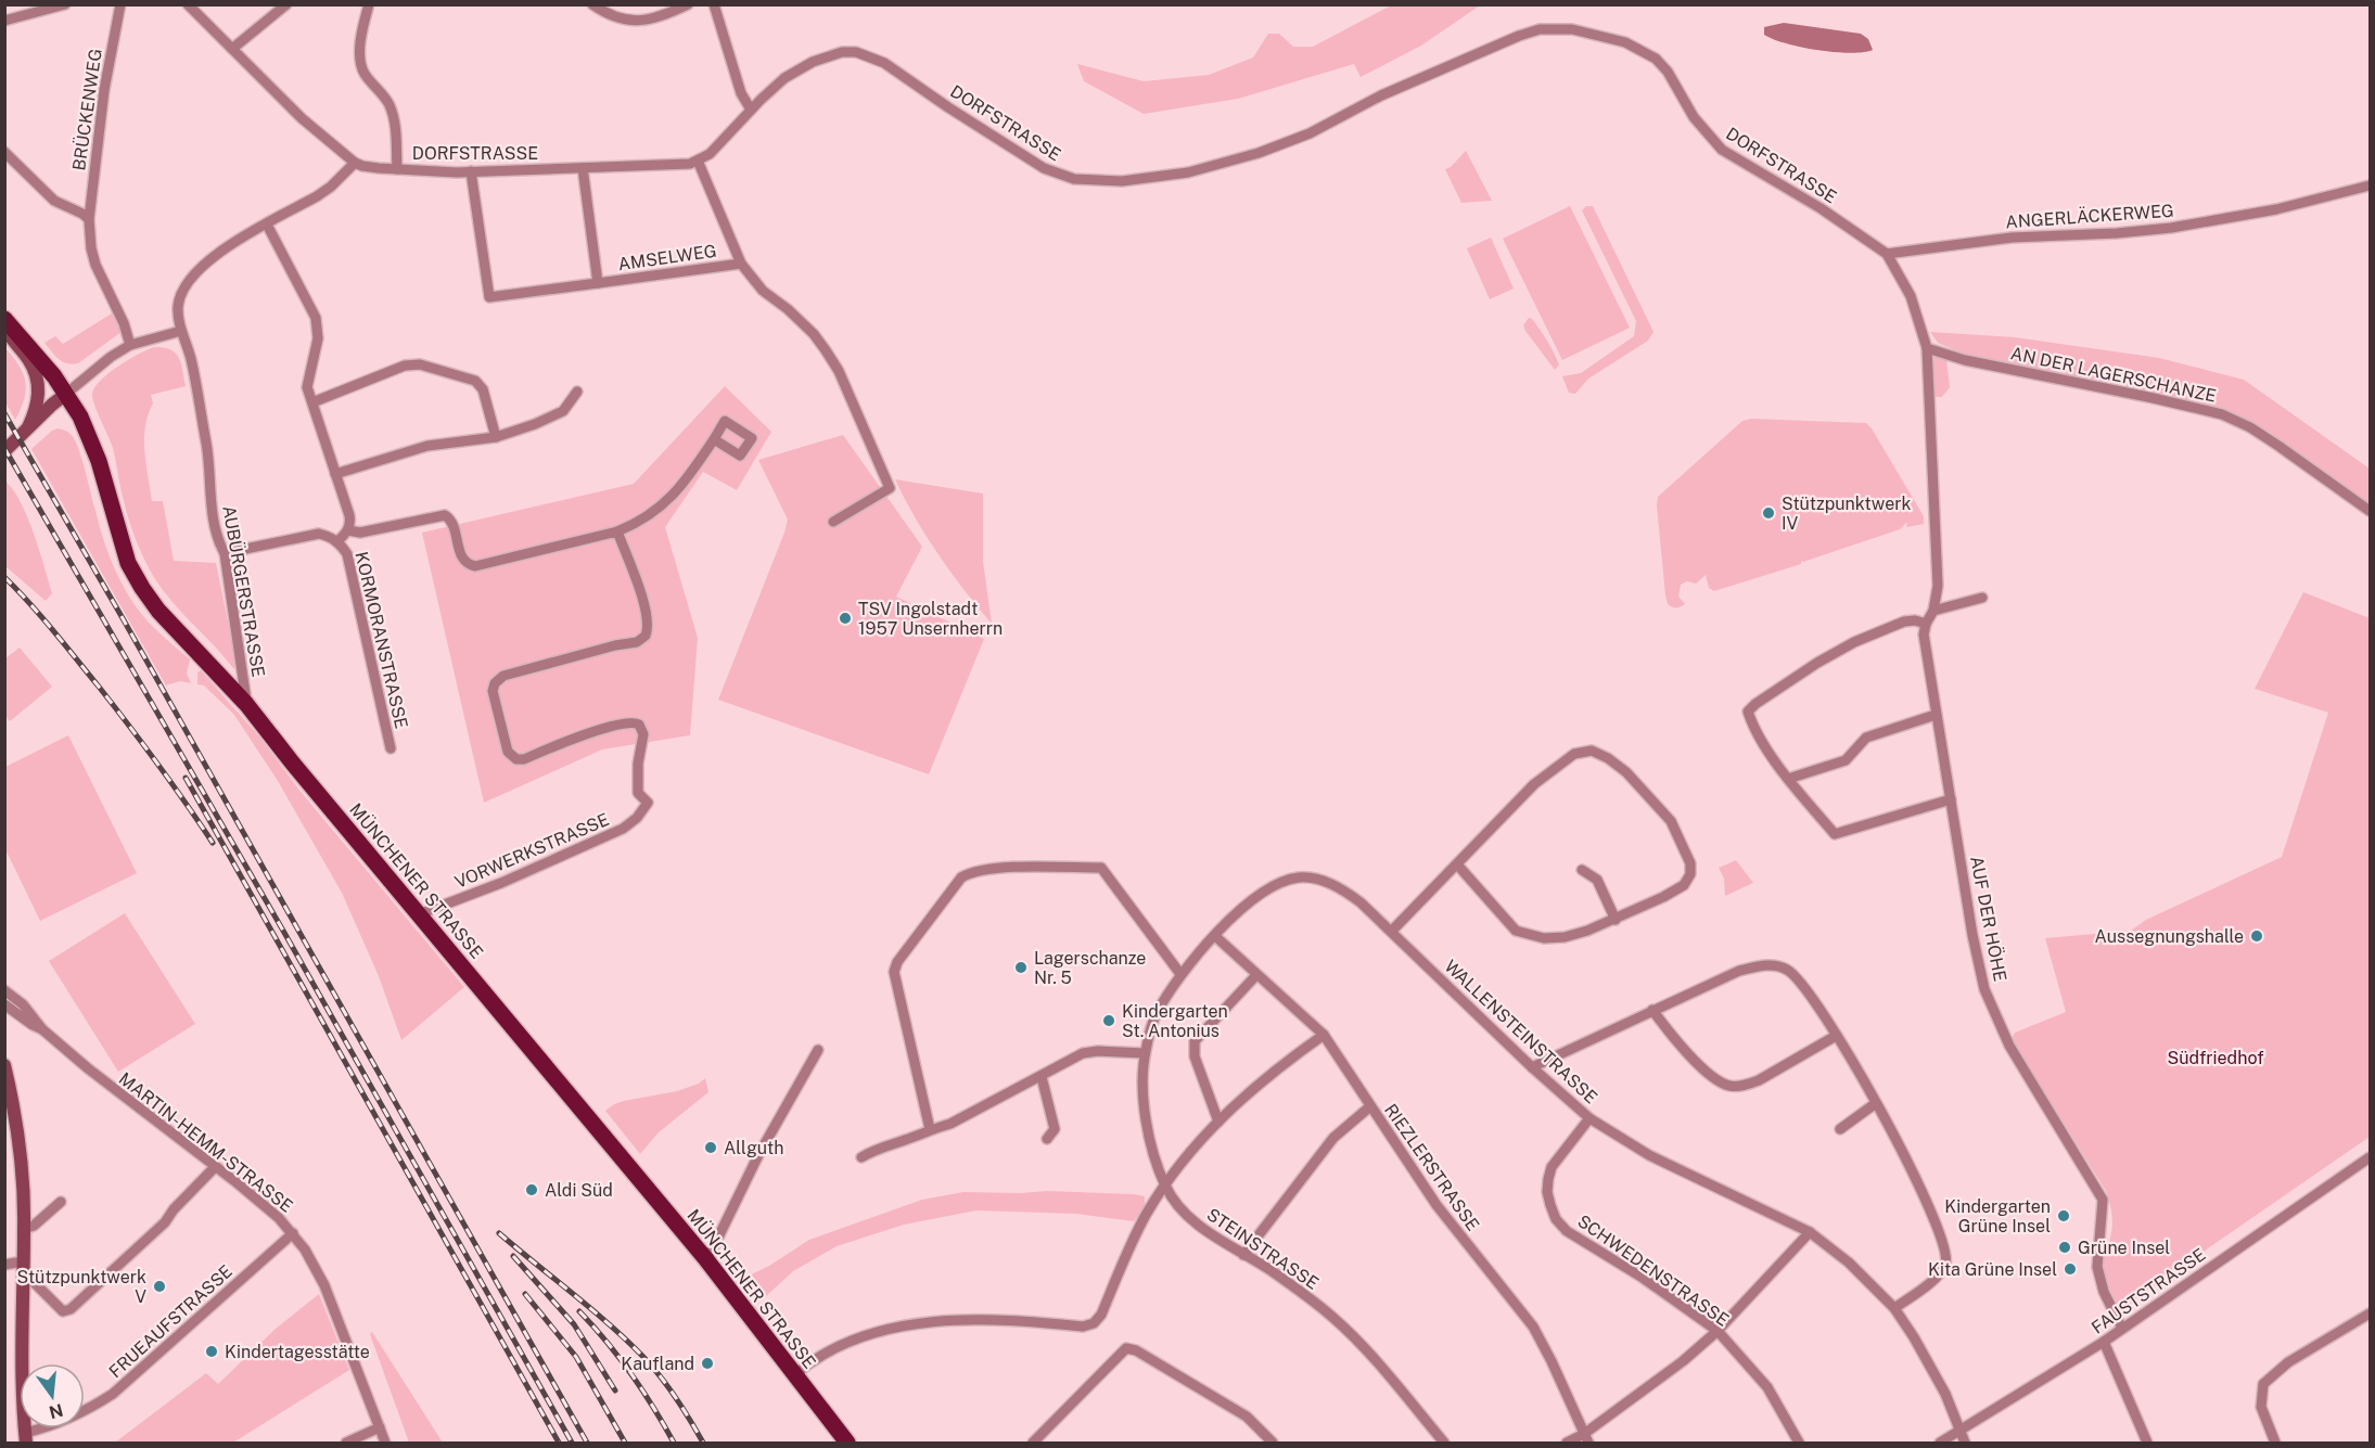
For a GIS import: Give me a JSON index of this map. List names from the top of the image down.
{
  "streets": {
    "main road": ["MÜNCHENER STRASSE"],
    "street": [
      "BRÜCKENWEG",
      "DORFSTRASSE",
      "ANGERLÄCKERWEG",
      "AMSELWEG",
      "AN DER LAGERSCHANZE",
      "AUBÜRGERSTRASSE",
      "KORMORANSTRASSE",
      "VORWERKSTRASSE",
      "AUF DER HÖHE",
      "WALLENSTEINSTRASSE",
      "MARTIN-HEMM-STRASSE",
      "RIEZLERSTRASSE",
      "STEINSTRASSE",
      "SCHWEDENSTRASSE",
      "FAUSTSTRASSE",
      "FRUEAUFSTRASSE"
    ]
  },
  "crossings": [
    ["DORFSTRASSE", "ANGERLÄCKERWEG"],
    ["DORFSTRASSE", "AMSELWEG"],
    ["DORFSTRASSE", "AUBÜRGERSTRASSE"],
    ["AUBÜRGERSTRASSE", "KORMORANSTRASSE"],
    ["AUBÜRGERSTRASSE", "MÜNCHENER STRASSE"],
    ["VORWERKSTRASSE", "MÜNCHENER STRASSE"],
    ["AUF DER HÖHE", "FAUSTSTRASSE"],
    ["WALLENSTEINSTRASSE", "RIEZLERSTRASSE"],
    ["WALLENSTEINSTRASSE", "STEINSTRASSE"],
    ["WALLENSTEINSTRASSE", "SCHWEDENSTRASSE"],
    ["WALLENSTEINSTRASSE", "FAUSTSTRASSE"],
    ["MARTIN-HEMM-STRASSE", "FRUEAUFSTRASSE"]
  ],
  "parks": ["Südfriedhof"],
  "places": [
    "Stützpunktwerk IV",
    "TSV Ingolstadt 1957 Unsernherrn",
    "Aussegnungshalle",
    "Lagerschanze Nr. 5",
    "Kindergarten St. Antonius",
    "Allguth",
    "Aldi Süd",
    "Kindergarten Grüne Insel",
    "Grüne Insel",
    "Kita Grüne Insel",
    "Stützpunktwerk V",
    "Kindertagesstätte",
    "Kaufland"
  ],
  "north": "bottom"
}
